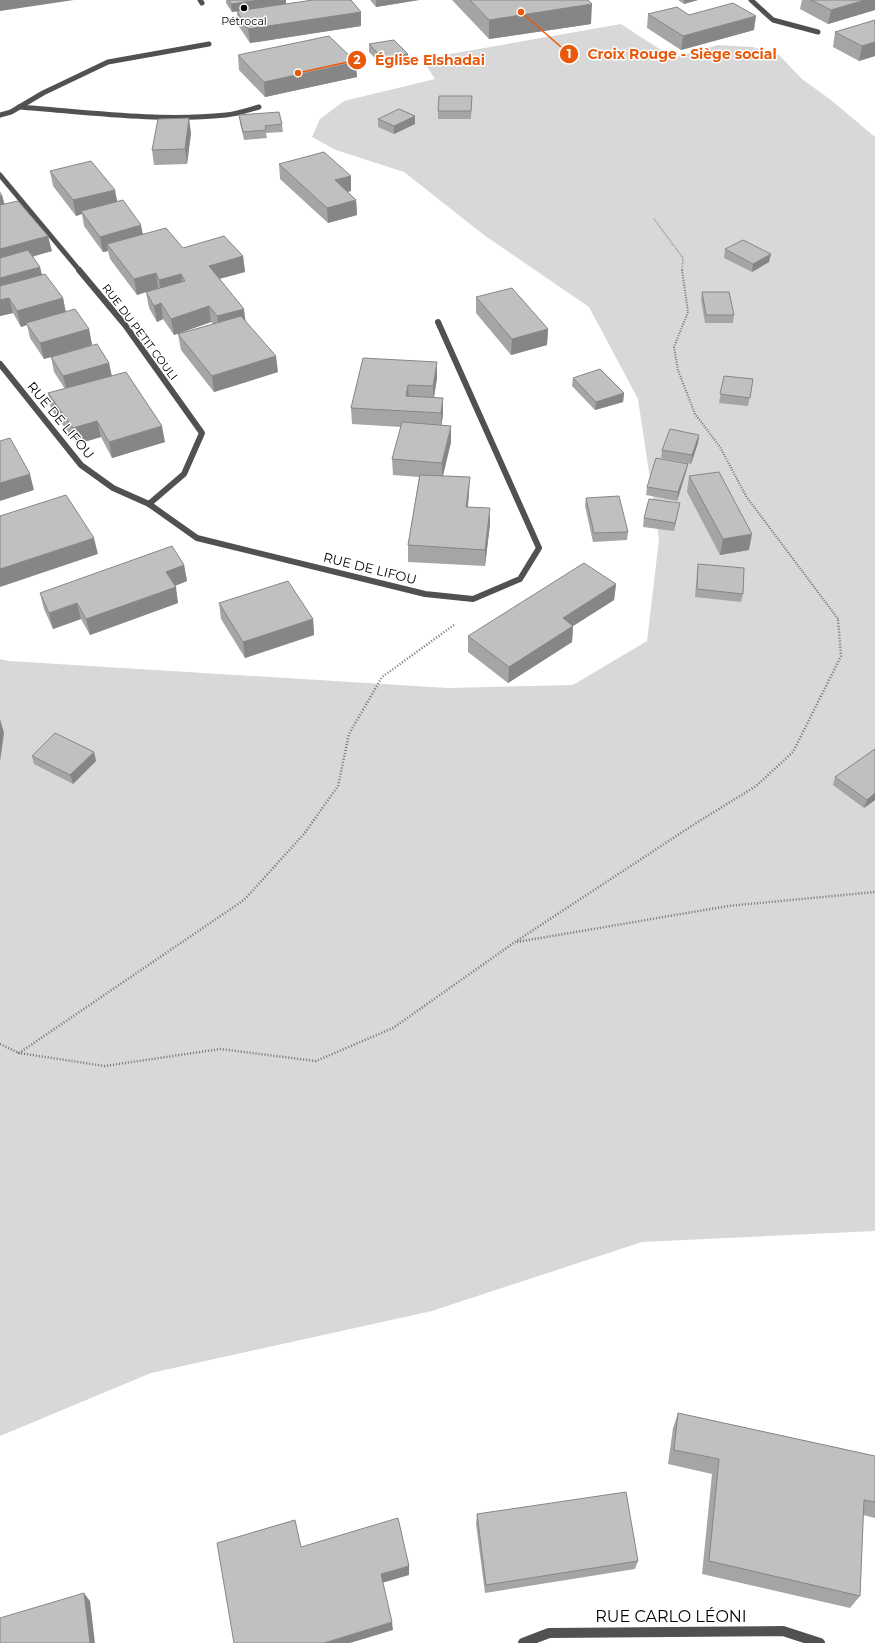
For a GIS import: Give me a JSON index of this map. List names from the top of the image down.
{
  "streets": {
    "street": ["RUE DU PETIT COULI", "RUE DE LIFOU", "RUE CARLO LÉONI"]
  },
  "crossings": [
    ["RUE DU PETIT COULI", "RUE DE LIFOU"]
  ],
  "places": ["Pétrocal", "Croix Rouge - Siège social", "Église Elshadai"]
}
